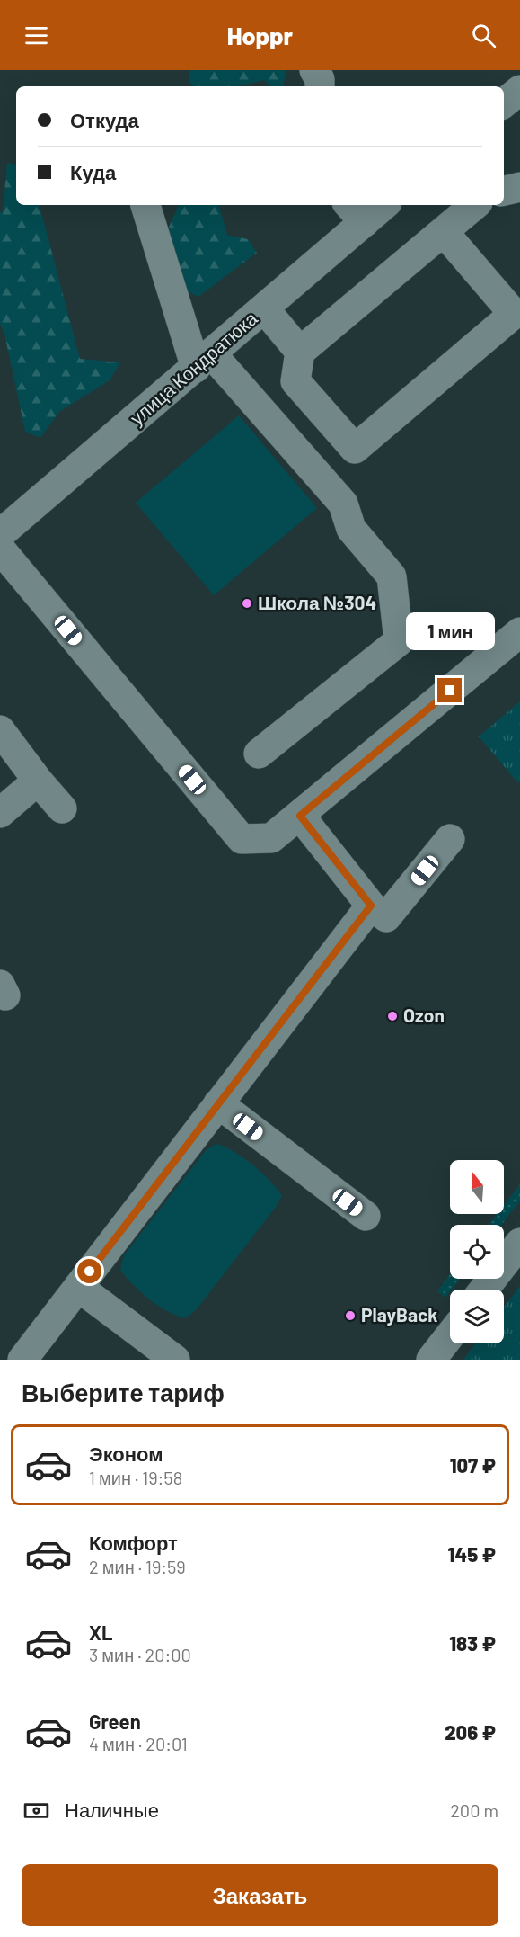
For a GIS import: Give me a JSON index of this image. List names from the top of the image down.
{
  "streets": {
    "street": ["улица Кондратюка"]
  },
  "places": ["Школа №304", "Ozon", "PlayBack"],
  "north": "top",
  "page": {
    "header": "Hoppr",
    "banner": ["Откуда", "Куда"],
    "bubble": "1 мин",
    "heading": "Выберите тариф",
    "list": [
      {
        "name": "Эконом",
        "note": "1 мин · 19:58",
        "value": "107 ₽"
      },
      {
        "name": "Комфорт",
        "note": "2 мин · 19:59",
        "value": "145 ₽"
      },
      {
        "name": "XL",
        "note": "3 мин · 20:00",
        "value": "183 ₽"
      },
      {
        "name": "Green",
        "note": "4 мин · 20:01",
        "value": "206 ₽"
      }
    ],
    "pay": ["Наличные", "200 m"],
    "buttons": "Заказать"
  }
}
